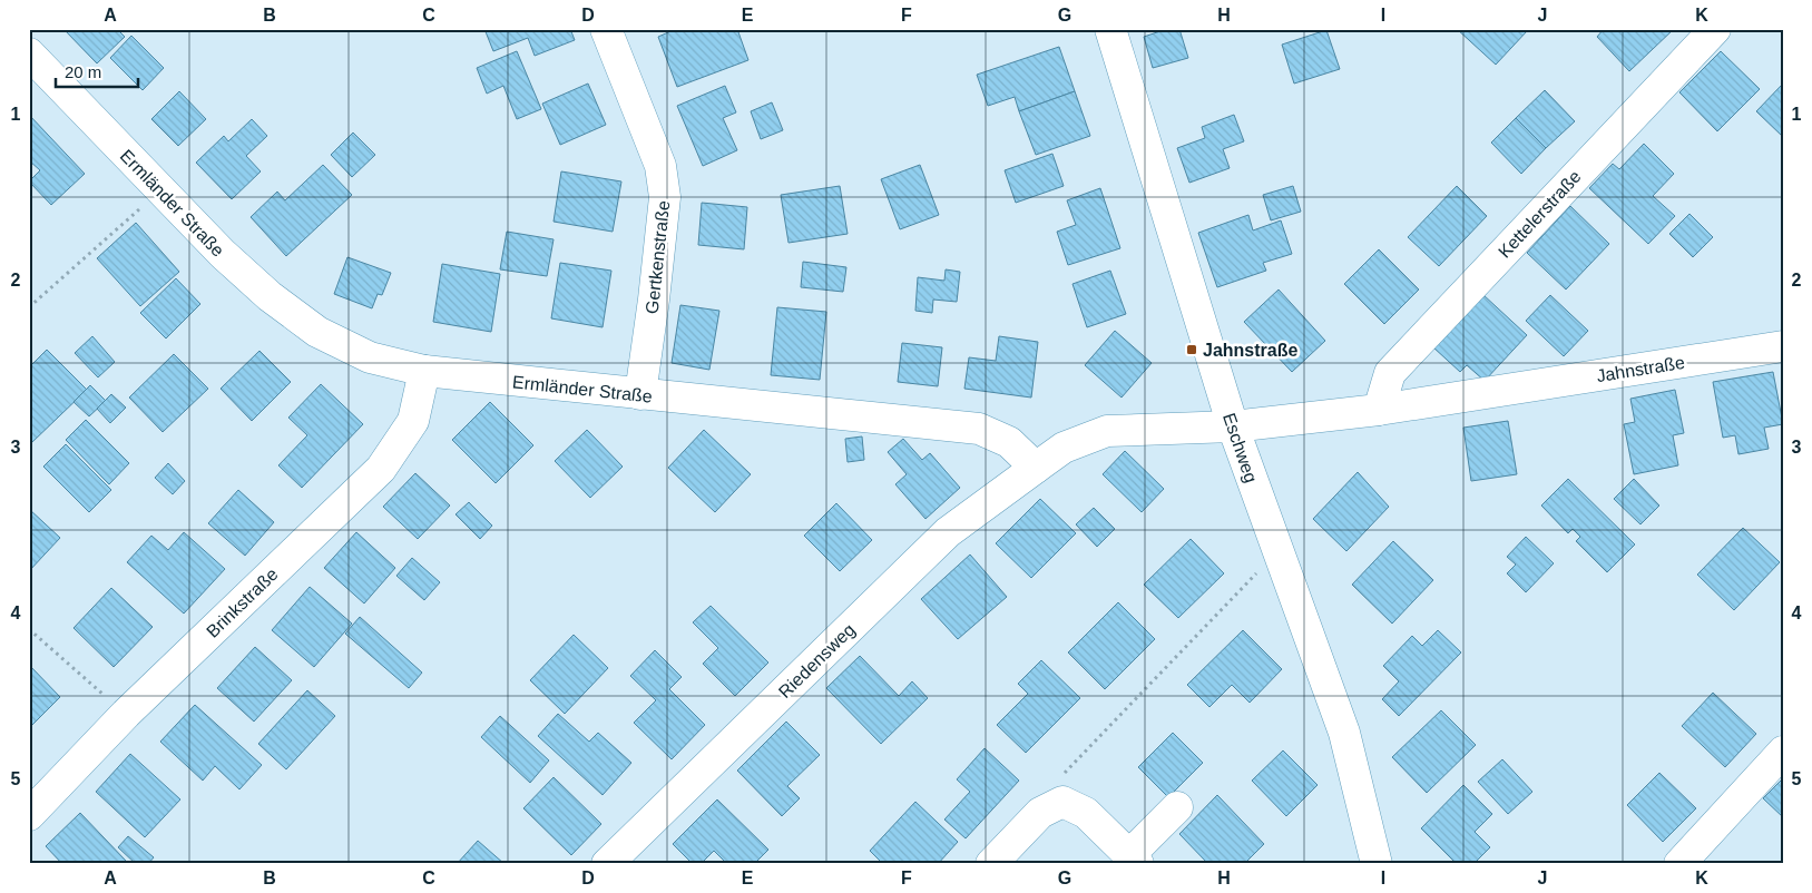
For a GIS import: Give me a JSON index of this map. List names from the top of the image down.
{
  "streets": {
    "street": [
      "Ermländer Straße",
      "Kettelerstraße",
      "Gertkenstraße",
      "Jahnstraße",
      "Eschweg",
      "Brinkstraße",
      "Riedensweg"
    ]
  },
  "crossings": [
    ["Ermländer Straße", "Gertkenstraße"],
    ["Ermländer Straße", "Brinkstraße"],
    ["Ermländer Straße", "Riedensweg"],
    ["Kettelerstraße", "Jahnstraße"],
    ["Jahnstraße", "Eschweg"]
  ],
  "places": {
    "transit": ["Jahnstraße"]
  },
  "scale_bar": "20 m",
  "grid": {
    "columns": [
      "A",
      "B",
      "C",
      "D",
      "E",
      "F",
      "G",
      "H",
      "I",
      "J",
      "K"
    ],
    "rows": [
      "1",
      "2",
      "3",
      "4",
      "5"
    ]
  }
}
